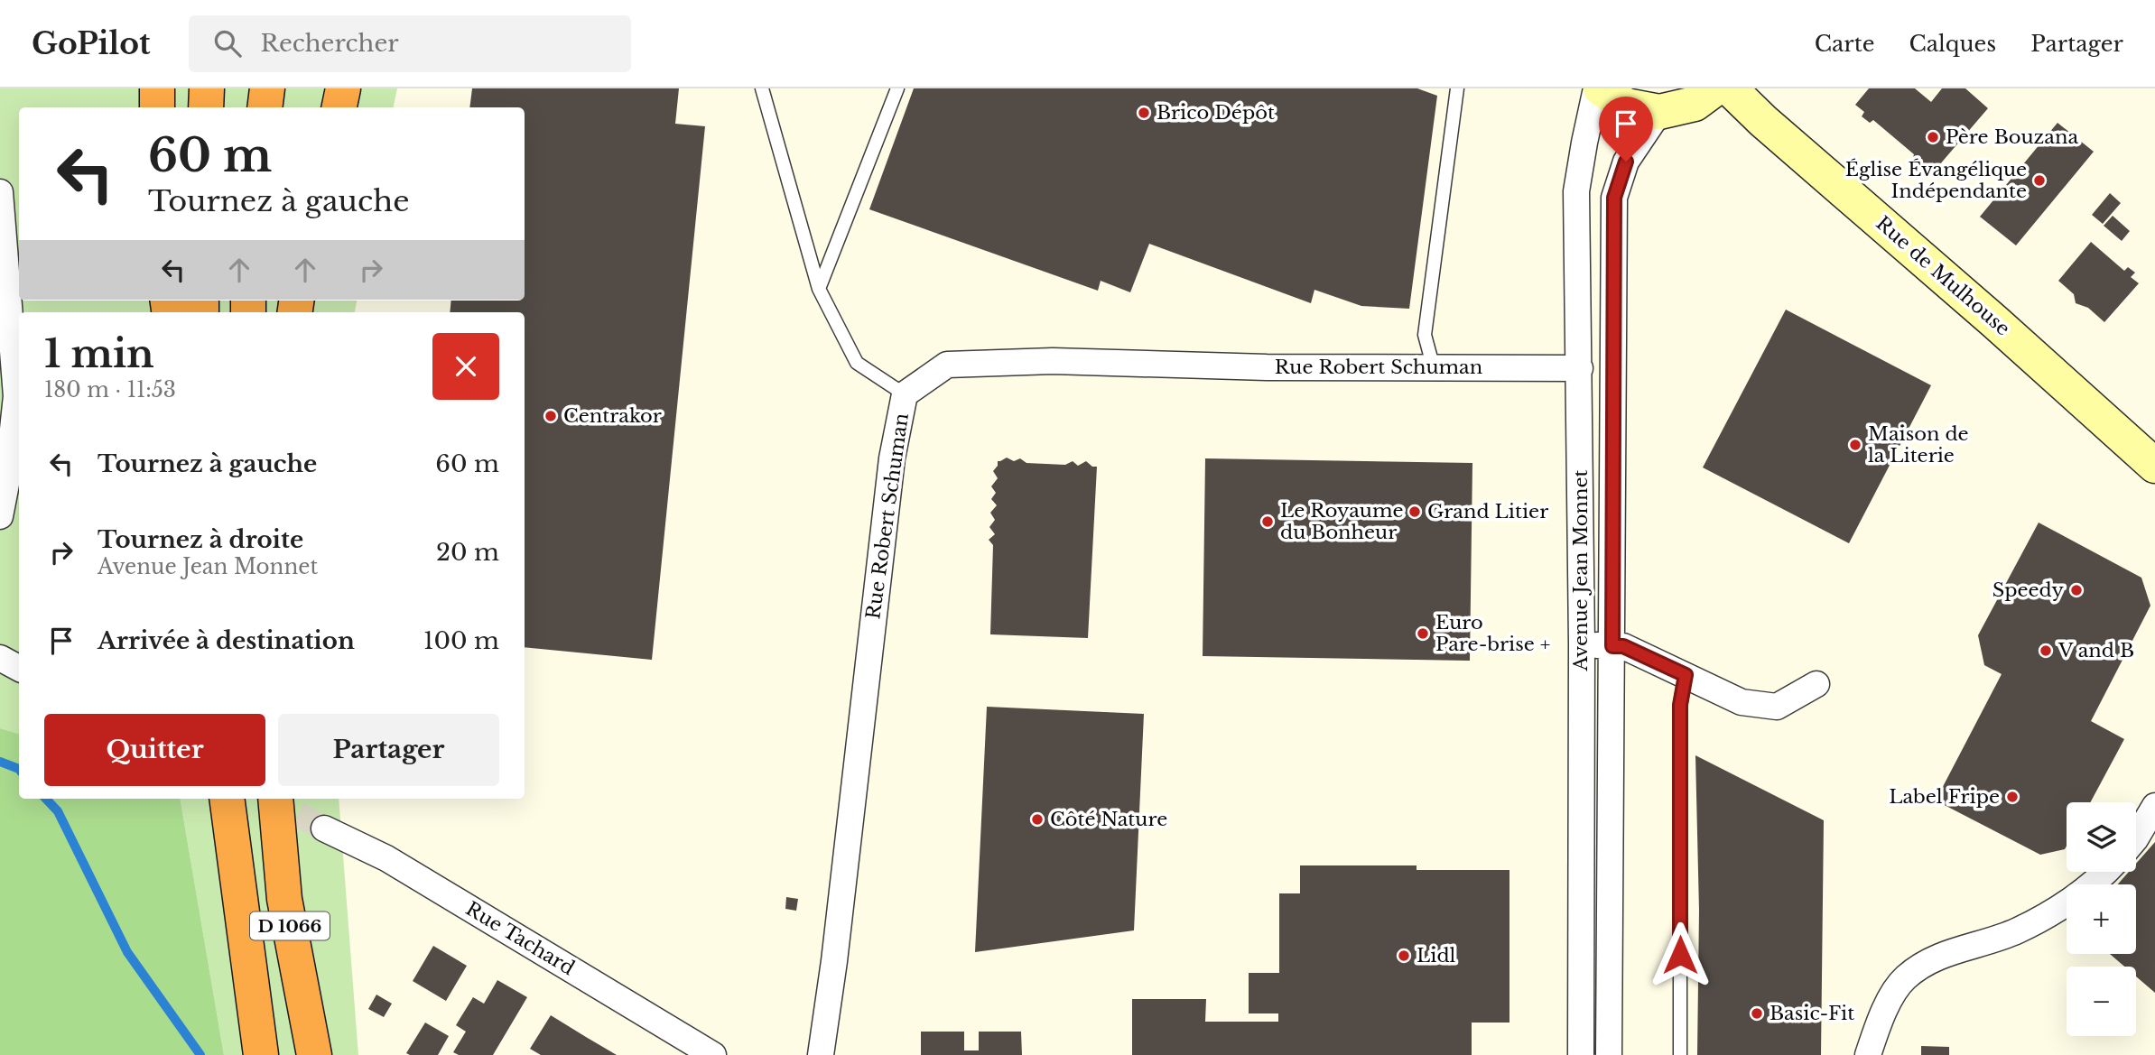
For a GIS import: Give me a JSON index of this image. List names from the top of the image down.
{
  "streets": {
    "highway": ["D 1066"],
    "main road": ["Rue de Mulhouse"],
    "street": ["Rue Robert Schuman", "Avenue Jean Monnet", "Rue Tachard"]
  },
  "crossings": [
    ["Rue Robert Schuman", "Avenue Jean Monnet"]
  ],
  "places": [
    "Brico Dépôt",
    "Père Bouzana",
    "Église Évangélique Indépendante",
    "Centrakor",
    "Maison de la Literie",
    "Grand Litier",
    "Le Royaume du Bonheur",
    "Speedy",
    "Euro Pare-brise +",
    "V and B",
    "Label Fripe",
    "Côté Nature",
    "Lidl",
    "Basic-Fit"
  ],
  "page": {
    "header": "GoPilot",
    "search": "Rechercher",
    "nav": ["Carte", "Calques", "Partager"],
    "turn": ["60 m", "Tournez à gauche"],
    "heading": ["1 min", "180 m · 11:53"],
    "list": [
      {
        "name": "Tournez à gauche",
        "value": "60 m"
      },
      {
        "name": "Tournez à droite",
        "note": "Avenue Jean Monnet",
        "value": "20 m"
      },
      {
        "name": "Arrivée à destination",
        "value": "100 m"
      }
    ],
    "buttons": ["Quitter", "Partager"],
    "map_buttons": ["+", "−"]
  }
}
